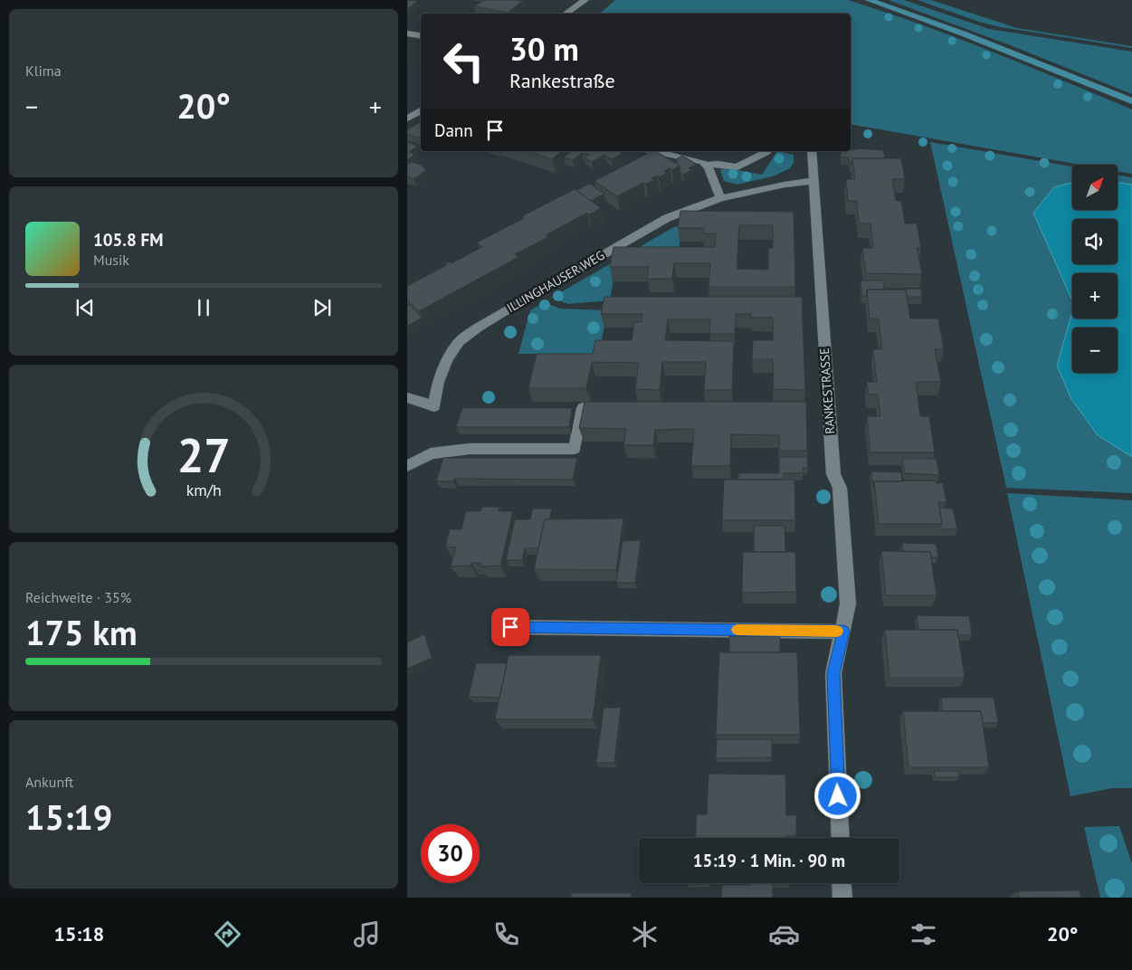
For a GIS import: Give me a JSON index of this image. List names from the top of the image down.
{
  "streets": {
    "street": ["ILLINGHAUSER WEG", "RANKESTRASSE"]
  },
  "crossings": [
    ["ILLINGHAUSER WEG", "RANKESTRASSE"]
  ],
  "north": "top right",
  "page": {
    "tile": [
      "Klima",
      ["Reichweite · 35%", "175 km"],
      ["Ankunft", "15:19"]
    ],
    "turn": ["30 m", "Rankestraße"],
    "heat": ["−", "20°", "+"],
    "then": "Dann",
    "map_buttons": ["+", "−"],
    "song": ["105.8 FM", "Musik"],
    "limit": "30",
    "trip": "15:19 · 1 Min. · 90 m",
    "tabs": ["15:18", "20°"],
    "gauge": ["27", "km/h"]
  }
}
